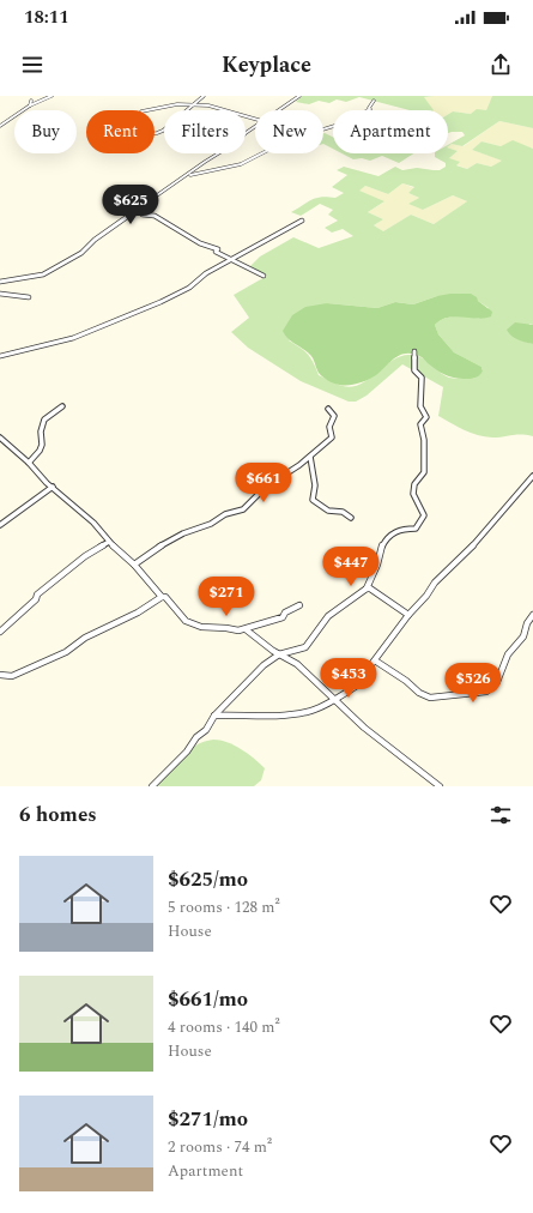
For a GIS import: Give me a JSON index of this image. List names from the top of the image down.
{
  "page": {
    "status": "18:11",
    "header": "Keyplace",
    "chip": [
      "Buy",
      "Rent",
      "Filters",
      "New",
      "Apartment"
    ],
    "price": [
      "$625",
      "$661",
      "$447",
      "$271",
      "$453",
      "$526"
    ],
    "heading": "6 homes",
    "list": [
      {
        "name": "$625/mo",
        "note": "5 rooms · 128 m² · House"
      },
      {
        "name": "$661/mo",
        "note": "4 rooms · 140 m² · House"
      },
      {
        "name": "$271/mo",
        "note": "2 rooms · 74 m² · Apartment"
      }
    ]
  }
}
